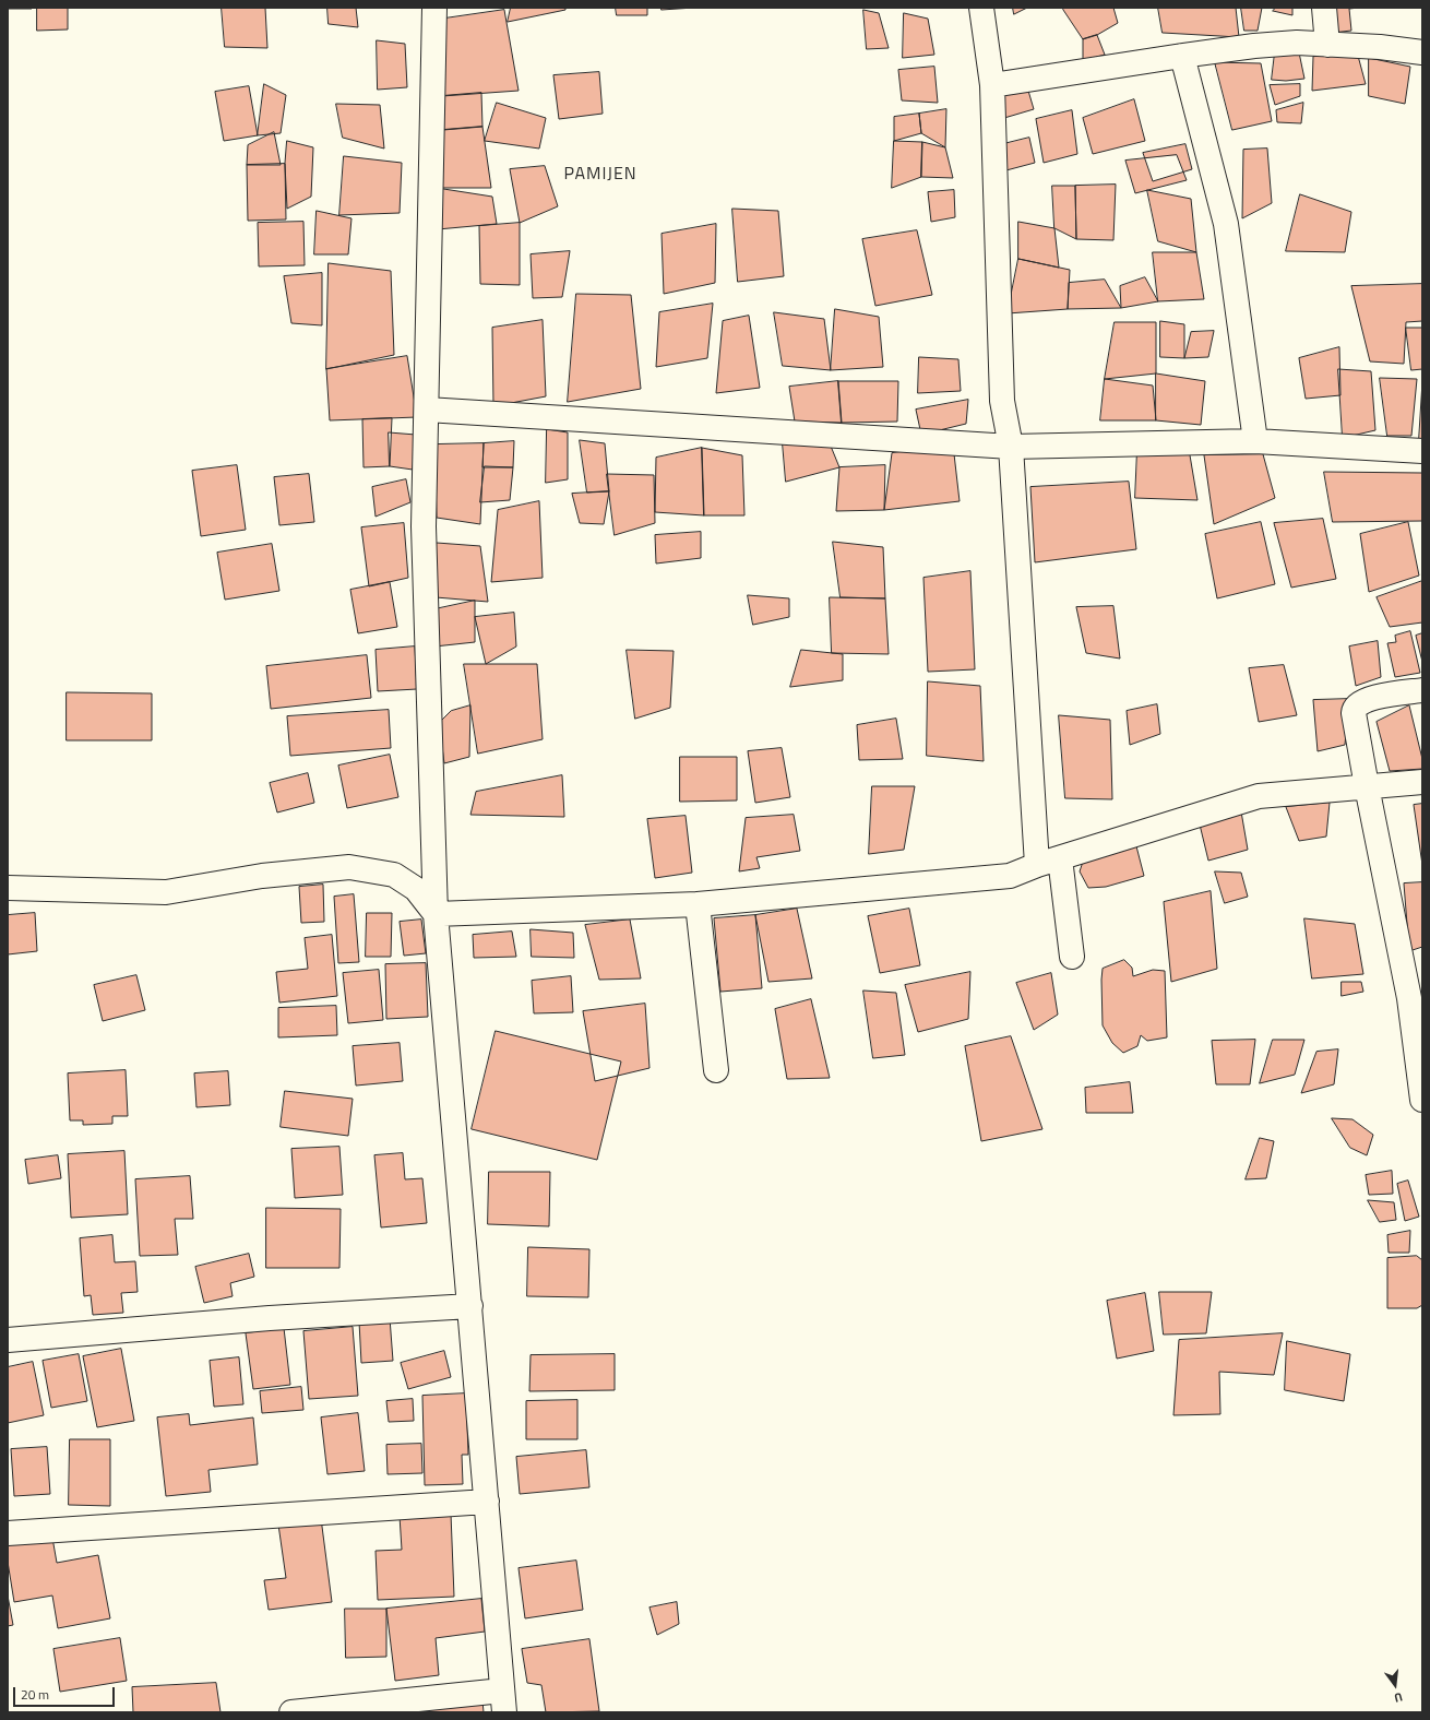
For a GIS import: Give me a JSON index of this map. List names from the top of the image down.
{
  "districts": ["PAMIJEN"],
  "scale_bar": "20 m",
  "north": "bottom"
}
